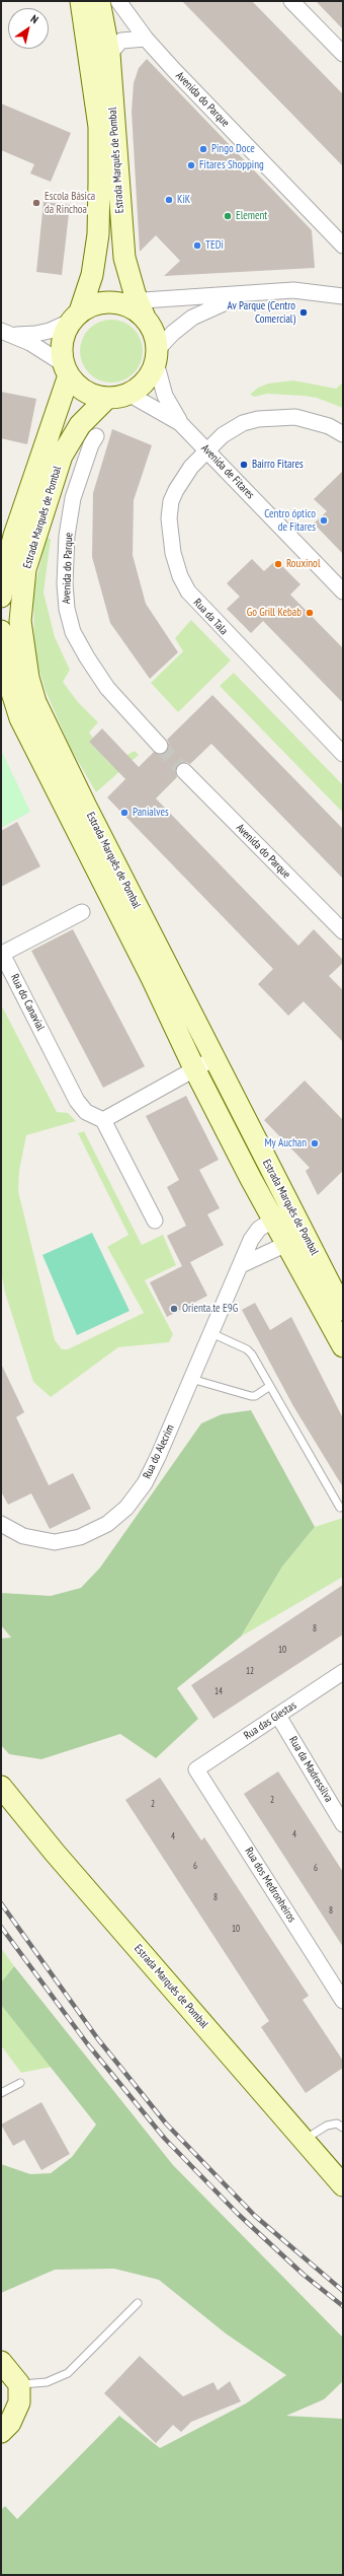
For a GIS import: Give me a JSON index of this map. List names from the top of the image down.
{
  "streets": {
    "street": [
      "Avenida do Parque",
      "Estrada Marquês de Pombal",
      "Avenida de Fitares",
      "Rua da Tala",
      "Rua do Canavial",
      "Rua do Alecrim",
      "Rua das Giestas",
      "Rua da Madressilva",
      "Rua dos Medronheiros"
    ]
  },
  "crossings": [
    ["Estrada Marquês de Pombal", "Avenida de Fitares"],
    ["Estrada Marquês de Pombal", "Rua do Alecrim"],
    ["Avenida de Fitares", "Rua da Tala"],
    ["Rua das Giestas", "Rua da Madressilva"],
    ["Rua das Giestas", "Rua dos Medronheiros"]
  ],
  "places": [
    "Pingo Doce",
    "Fitares Shopping",
    "KiK",
    "Escola Básica da Rinchoa",
    "Element",
    "TEDi",
    "Av Parque (Centro Comercial)",
    "Bairro Fitares",
    "Centro óptico de Fitares",
    "Rouxinol",
    "Go Grill Kebab",
    "Panialves",
    "My Auchan",
    "Orienta.te E9G"
  ],
  "house_numbers": [
    "8",
    "10",
    "12",
    "14",
    "2",
    "2",
    "4",
    "4",
    "6",
    "6",
    "8",
    "8",
    "10"
  ],
  "north": "top right"
}
